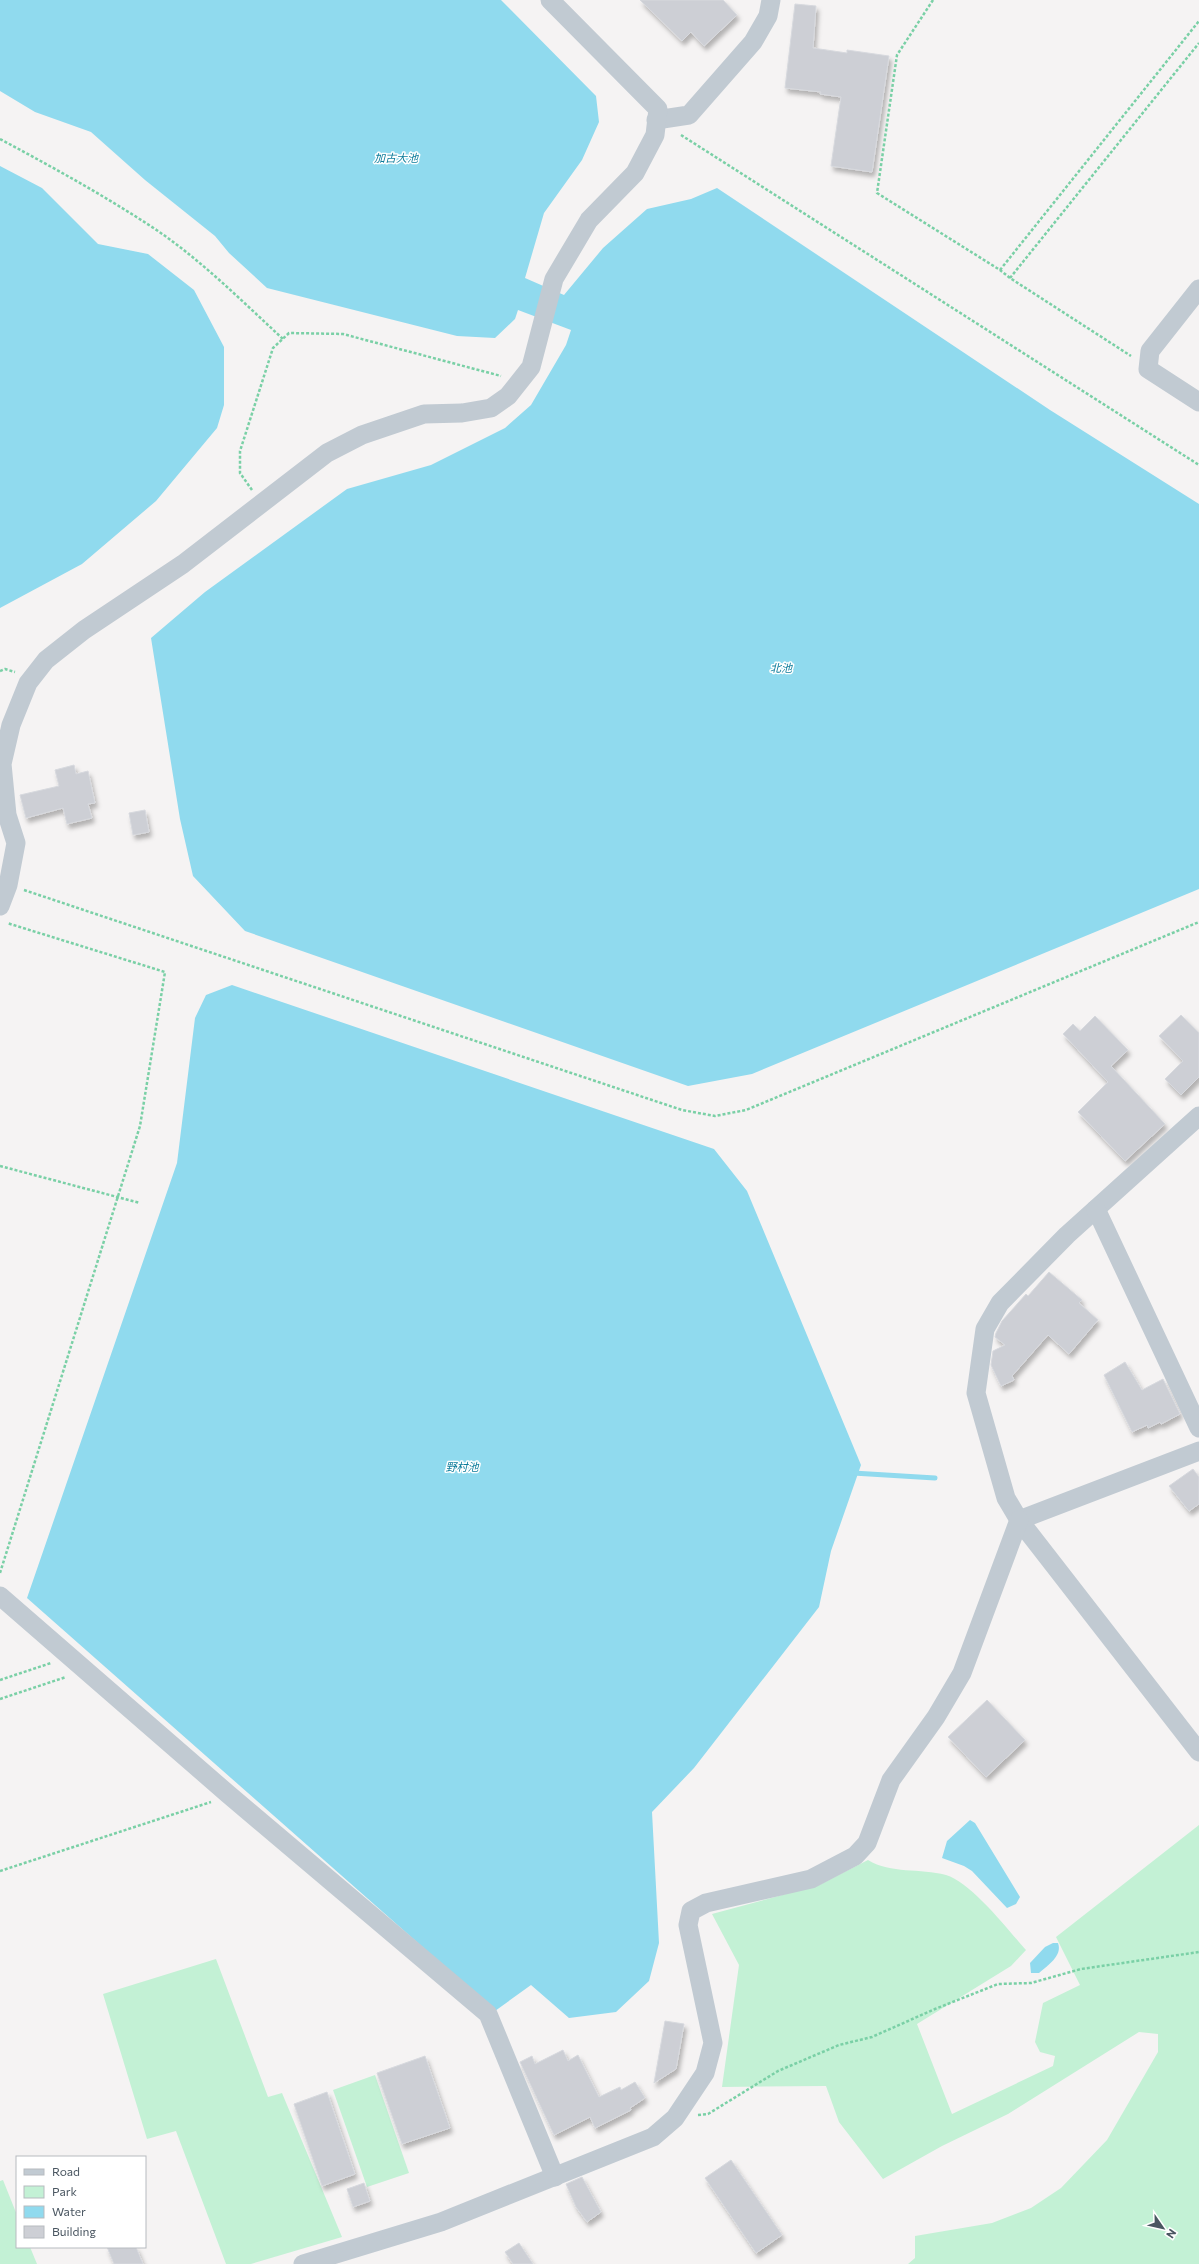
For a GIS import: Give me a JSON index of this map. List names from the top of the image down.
{
  "water": ["加古大池", "北池", "野村池"],
  "legend": [
    "Road",
    "Park",
    "Water",
    "Building"
  ],
  "north": "bottom right"
}
